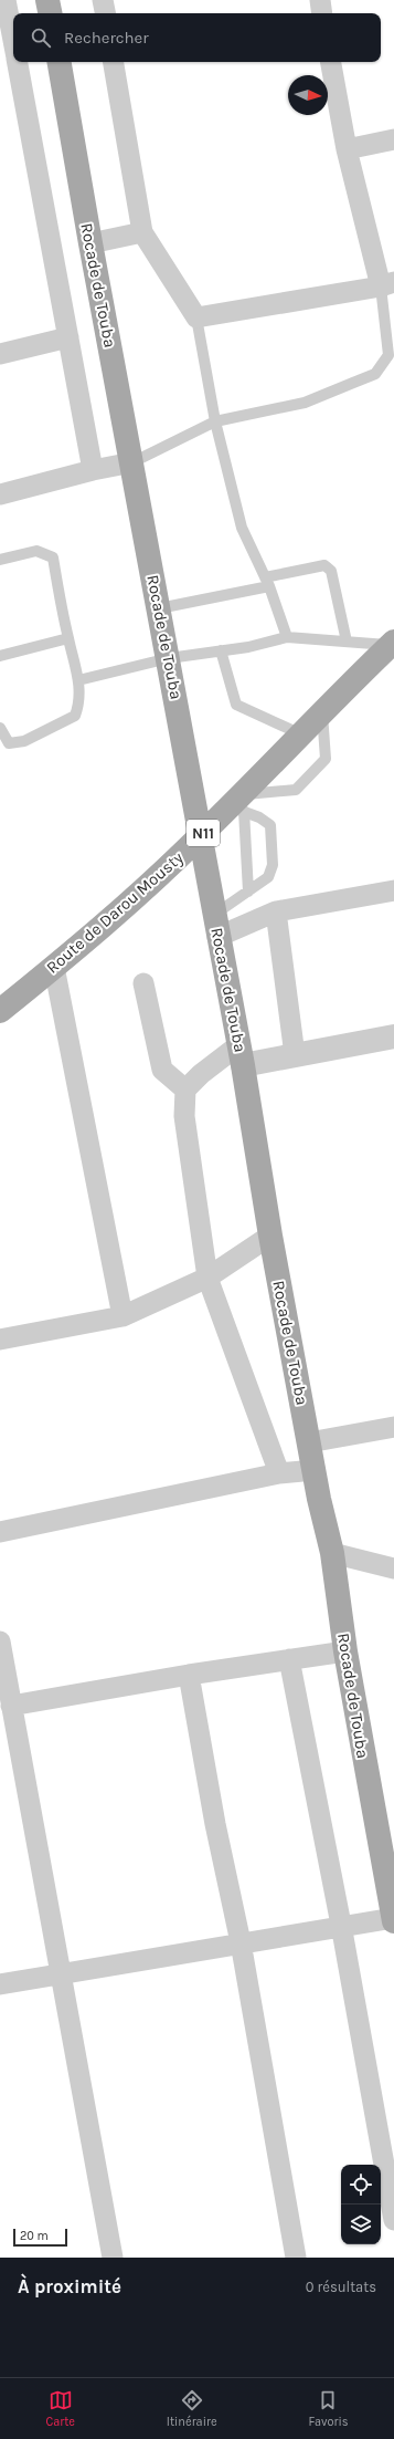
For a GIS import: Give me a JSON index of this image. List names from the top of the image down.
{
  "streets": {
    "main road": ["Rocade de Touba", "N11", "Route de Darou Mousty"]
  },
  "crossings": [
    ["Rocade de Touba", "Route de Darou Mousty"]
  ],
  "scale_bar": "20 m",
  "north": "right",
  "page": {
    "search": "Rechercher",
    "scale": "20 m",
    "heading": ["À proximité", "0 résultats"],
    "nav": ["Carte", "Itinéraire", "Favoris"]
  }
}
